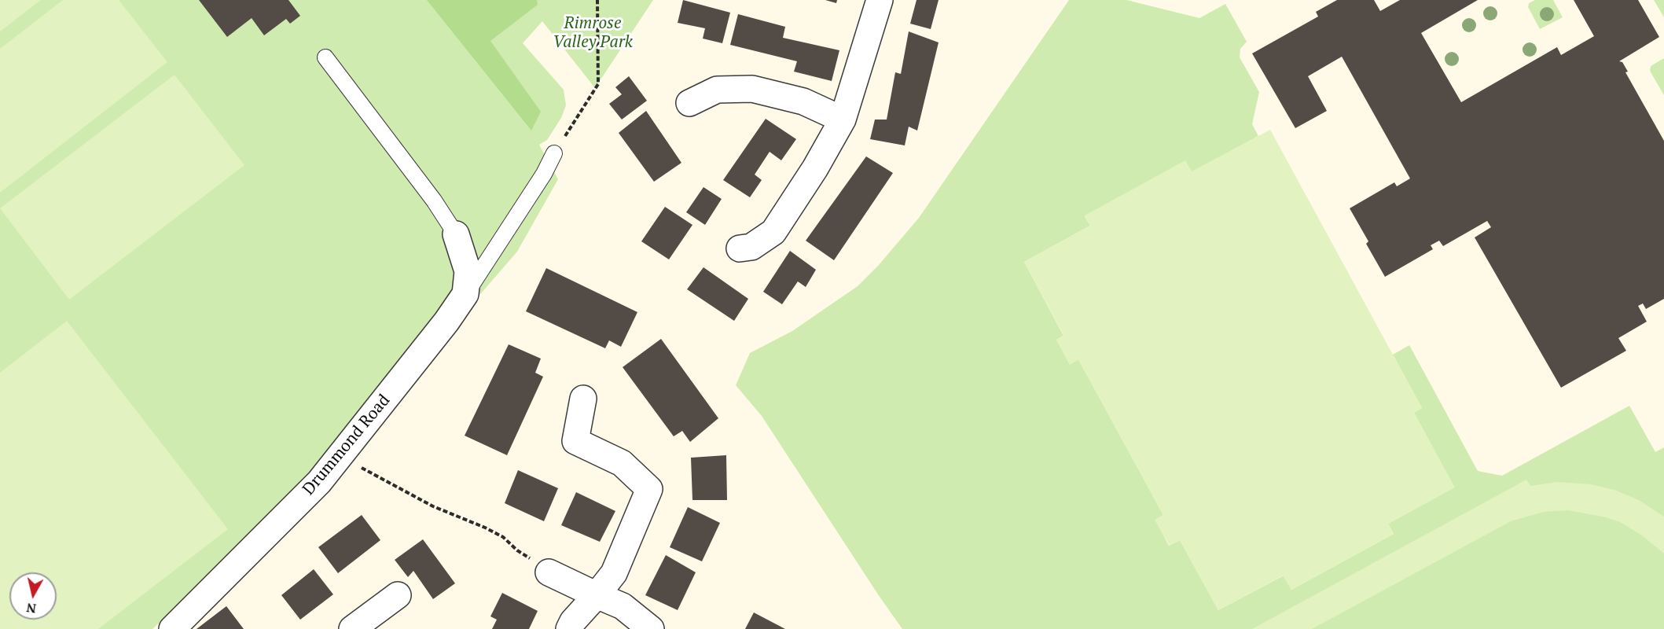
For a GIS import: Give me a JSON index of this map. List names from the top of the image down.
{
  "streets": {
    "street": ["Drummond Road"]
  },
  "parks": ["Rimrose Valley Park"],
  "north": "bottom"
}
